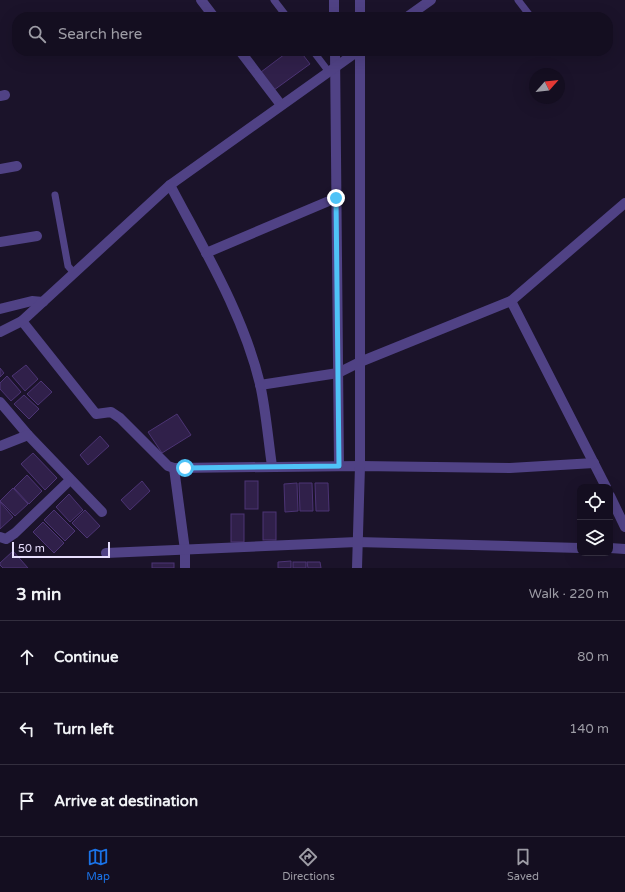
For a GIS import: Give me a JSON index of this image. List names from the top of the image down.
{
  "scale_bar": "50 m",
  "north": "top right",
  "page": {
    "search": "Search here",
    "scale": "50 m",
    "heading": ["3 min", "Walk · 220 m"],
    "list": [
      ["Continue", "80 m"],
      ["Turn left", "140 m"],
      "Arrive at destination"
    ],
    "nav": ["Map", "Directions", "Saved"]
  }
}
